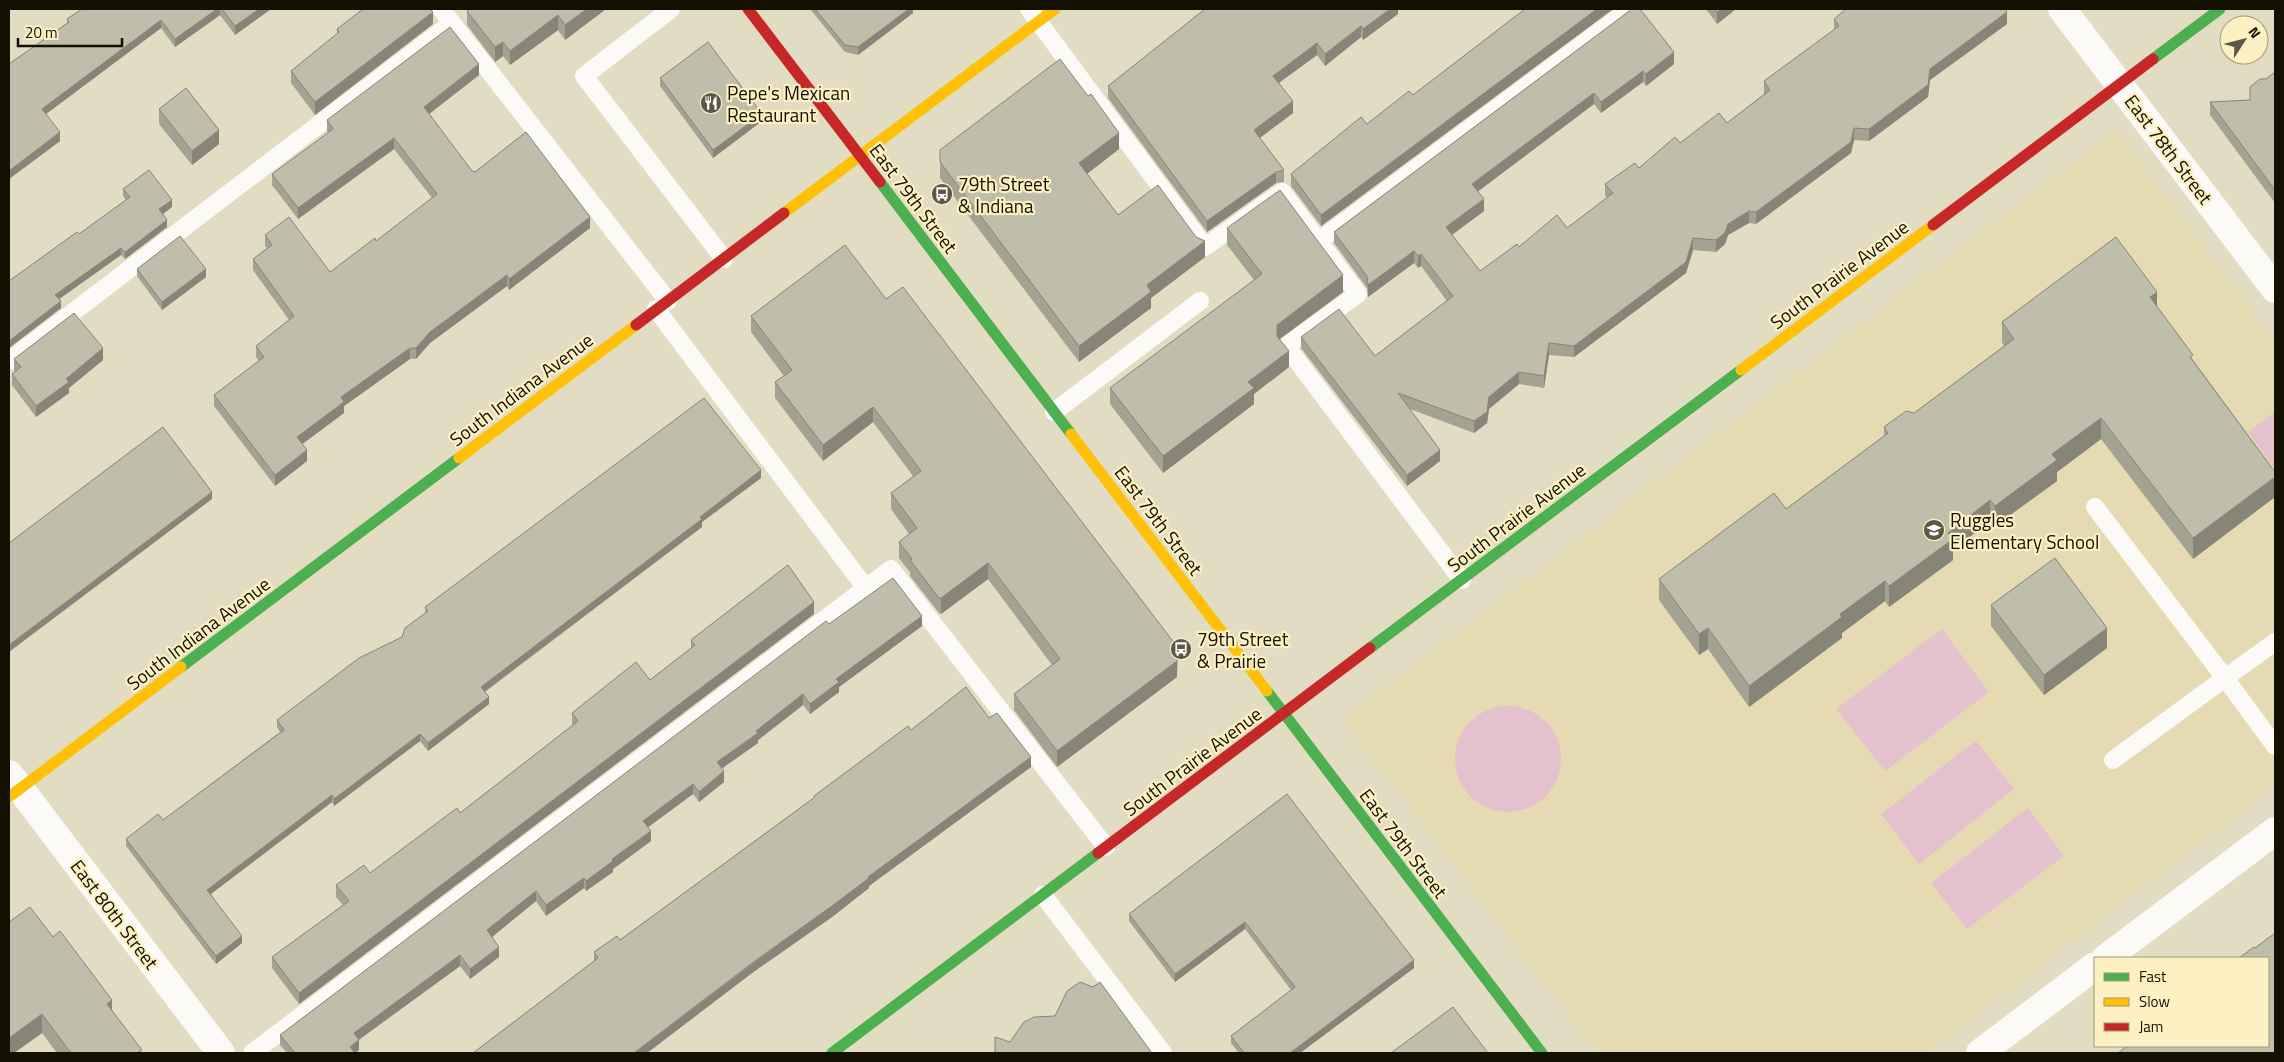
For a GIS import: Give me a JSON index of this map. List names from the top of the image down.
{
  "streets": {
    "street": [
      "East 78th Street",
      "East 79th Street",
      "South Prairie Avenue",
      "South Indiana Avenue",
      "East 80th Street"
    ]
  },
  "crossings": [
    ["East 78th Street", "South Prairie Avenue"],
    ["East 79th Street", "South Prairie Avenue"],
    ["East 79th Street", "South Indiana Avenue"],
    ["South Indiana Avenue", "East 80th Street"]
  ],
  "places": {
    "restaurant": ["Pepe's Mexican Restaurant"],
    "bus stop": ["79th Street & Indiana", "79th Street & Prairie"],
    "school or university": ["Ruggles Elementary School"]
  },
  "legend": ["Fast", "Slow", "Jam"],
  "scale_bar": "20 m",
  "north": "top right"
}
